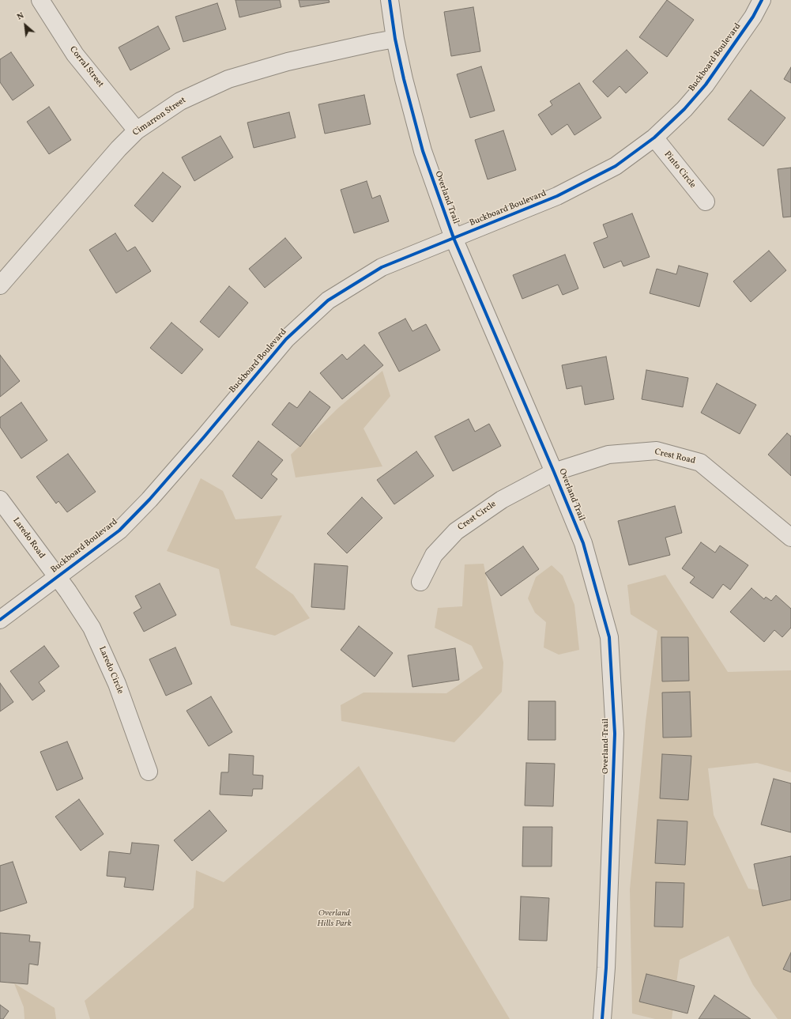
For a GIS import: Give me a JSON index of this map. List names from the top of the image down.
{
  "streets": {
    "street": [
      "Buckboard Boulevard",
      "Corral Street",
      "Cimarron Street",
      "Pinto Circle",
      "Overland Trail",
      "Crest Road",
      "Crest Circle",
      "Laredo Road",
      "Laredo Circle"
    ]
  },
  "crossings": [
    ["Buckboard Boulevard", "Pinto Circle"],
    ["Buckboard Boulevard", "Overland Trail"],
    ["Buckboard Boulevard", "Laredo Road"],
    ["Buckboard Boulevard", "Laredo Circle"],
    ["Corral Street", "Cimarron Street"],
    ["Cimarron Street", "Overland Trail"],
    ["Overland Trail", "Crest Road"],
    ["Overland Trail", "Crest Circle"],
    ["Crest Road", "Crest Circle"],
    ["Laredo Road", "Laredo Circle"]
  ],
  "parks": ["Overland Hills Park"],
  "north": "top left"
}
